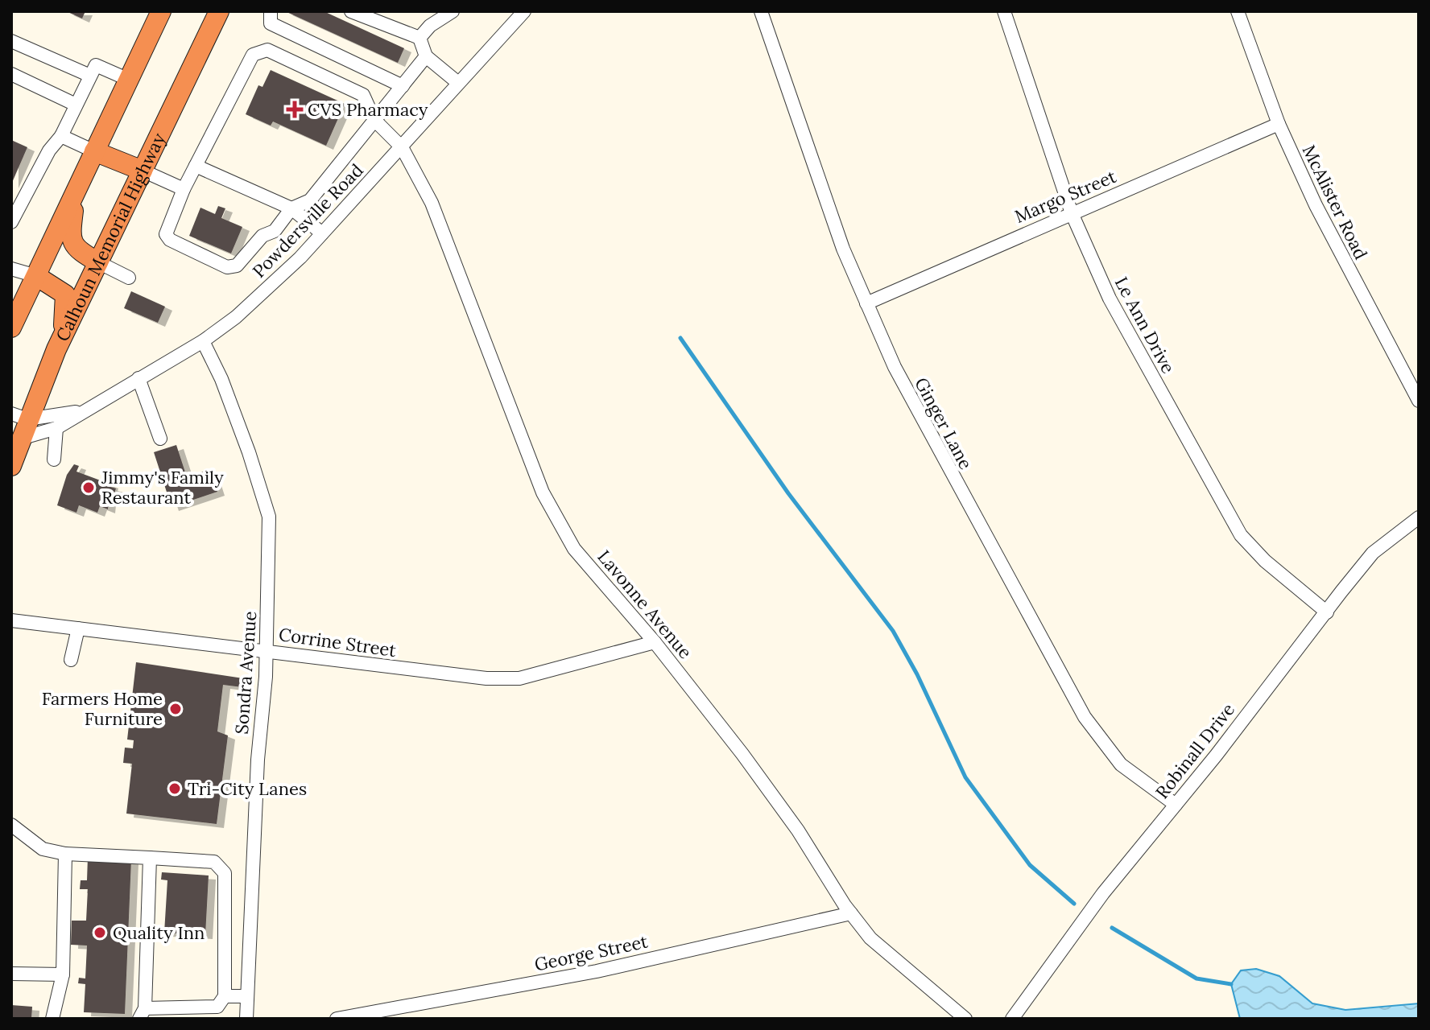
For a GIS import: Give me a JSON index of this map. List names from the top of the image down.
{
  "streets": {
    "highway": ["Calhoun Memorial Highway"],
    "street": [
      "Margo Street",
      "McAlister Road",
      "Powdersville Road",
      "Le Ann Drive",
      "Ginger Lane",
      "Lavonne Avenue",
      "Corrine Street",
      "Sondra Avenue",
      "Robinall Drive",
      "George Street"
    ]
  },
  "crossings": [
    ["Margo Street", "McAlister Road"],
    ["Margo Street", "Le Ann Drive"],
    ["Margo Street", "Ginger Lane"],
    ["Powdersville Road", "Calhoun Memorial Highway"],
    ["Powdersville Road", "Lavonne Avenue"],
    ["Powdersville Road", "Sondra Avenue"],
    ["Le Ann Drive", "Robinall Drive"],
    ["Ginger Lane", "Robinall Drive"],
    ["Lavonne Avenue", "Corrine Street"],
    ["Lavonne Avenue", "George Street"],
    ["Corrine Street", "Sondra Avenue"]
  ],
  "places": {
    "health": ["CVS Pharmacy"],
    "other": [
      "Jimmy's Family Restaurant",
      "Farmers Home Furniture",
      "Tri-City Lanes",
      "Quality Inn"
    ]
  }
}
